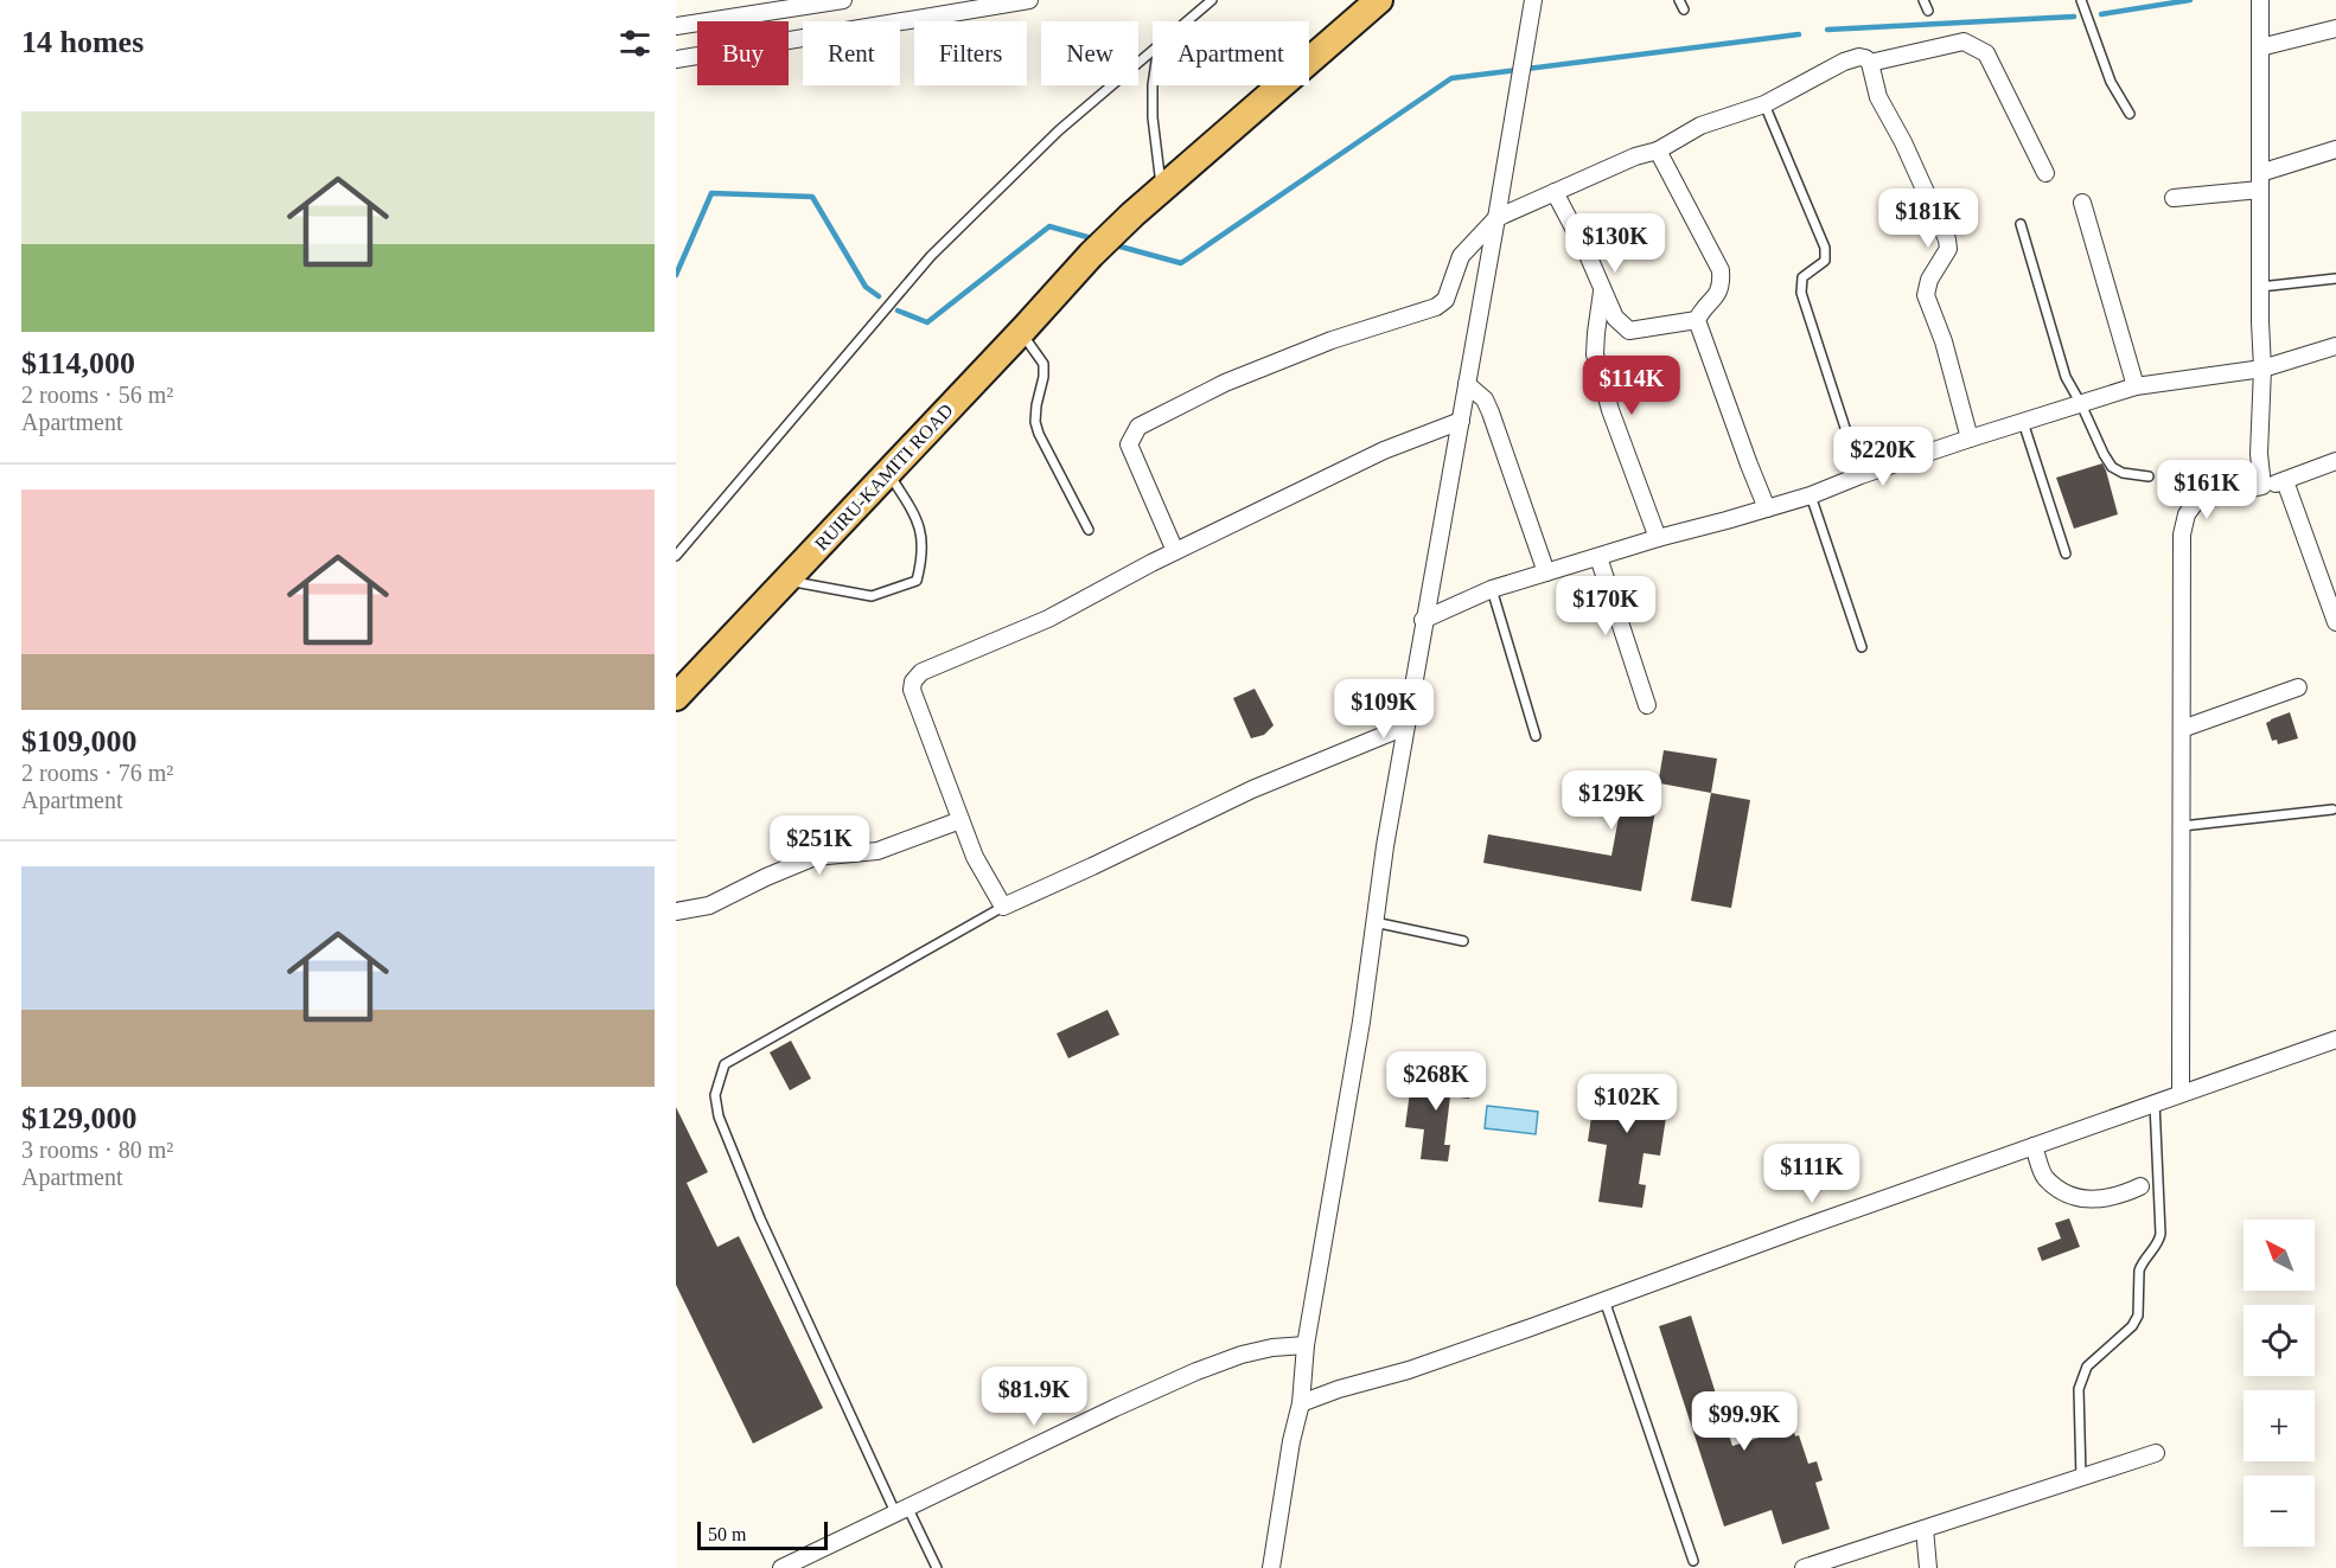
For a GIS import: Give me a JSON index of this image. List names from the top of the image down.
{
  "streets": {
    "main road": ["RUIRU-KAMITI ROAD"]
  },
  "scale_bar": "50 m",
  "north": "top left",
  "page": {
    "heading": "14 homes",
    "chip": [
      "Buy",
      "Rent",
      "Filters",
      "New",
      "Apartment"
    ],
    "list": [
      {
        "name": "$114,000",
        "note": "2 rooms · 56 m² · Apartment"
      },
      {
        "name": "$109,000",
        "note": "2 rooms · 76 m² · Apartment"
      },
      {
        "name": "$129,000",
        "note": "3 rooms · 80 m² · Apartment"
      }
    ],
    "price": [
      "$181K",
      "$130K",
      "$114K",
      "$220K",
      "$161K",
      "$170K",
      "$109K",
      "$129K",
      "$251K",
      "$268K",
      "$102K",
      "$111K",
      "$81.9K",
      "$99.9K"
    ],
    "map_buttons": ["+", "−"],
    "scale": "50 m"
  }
}
